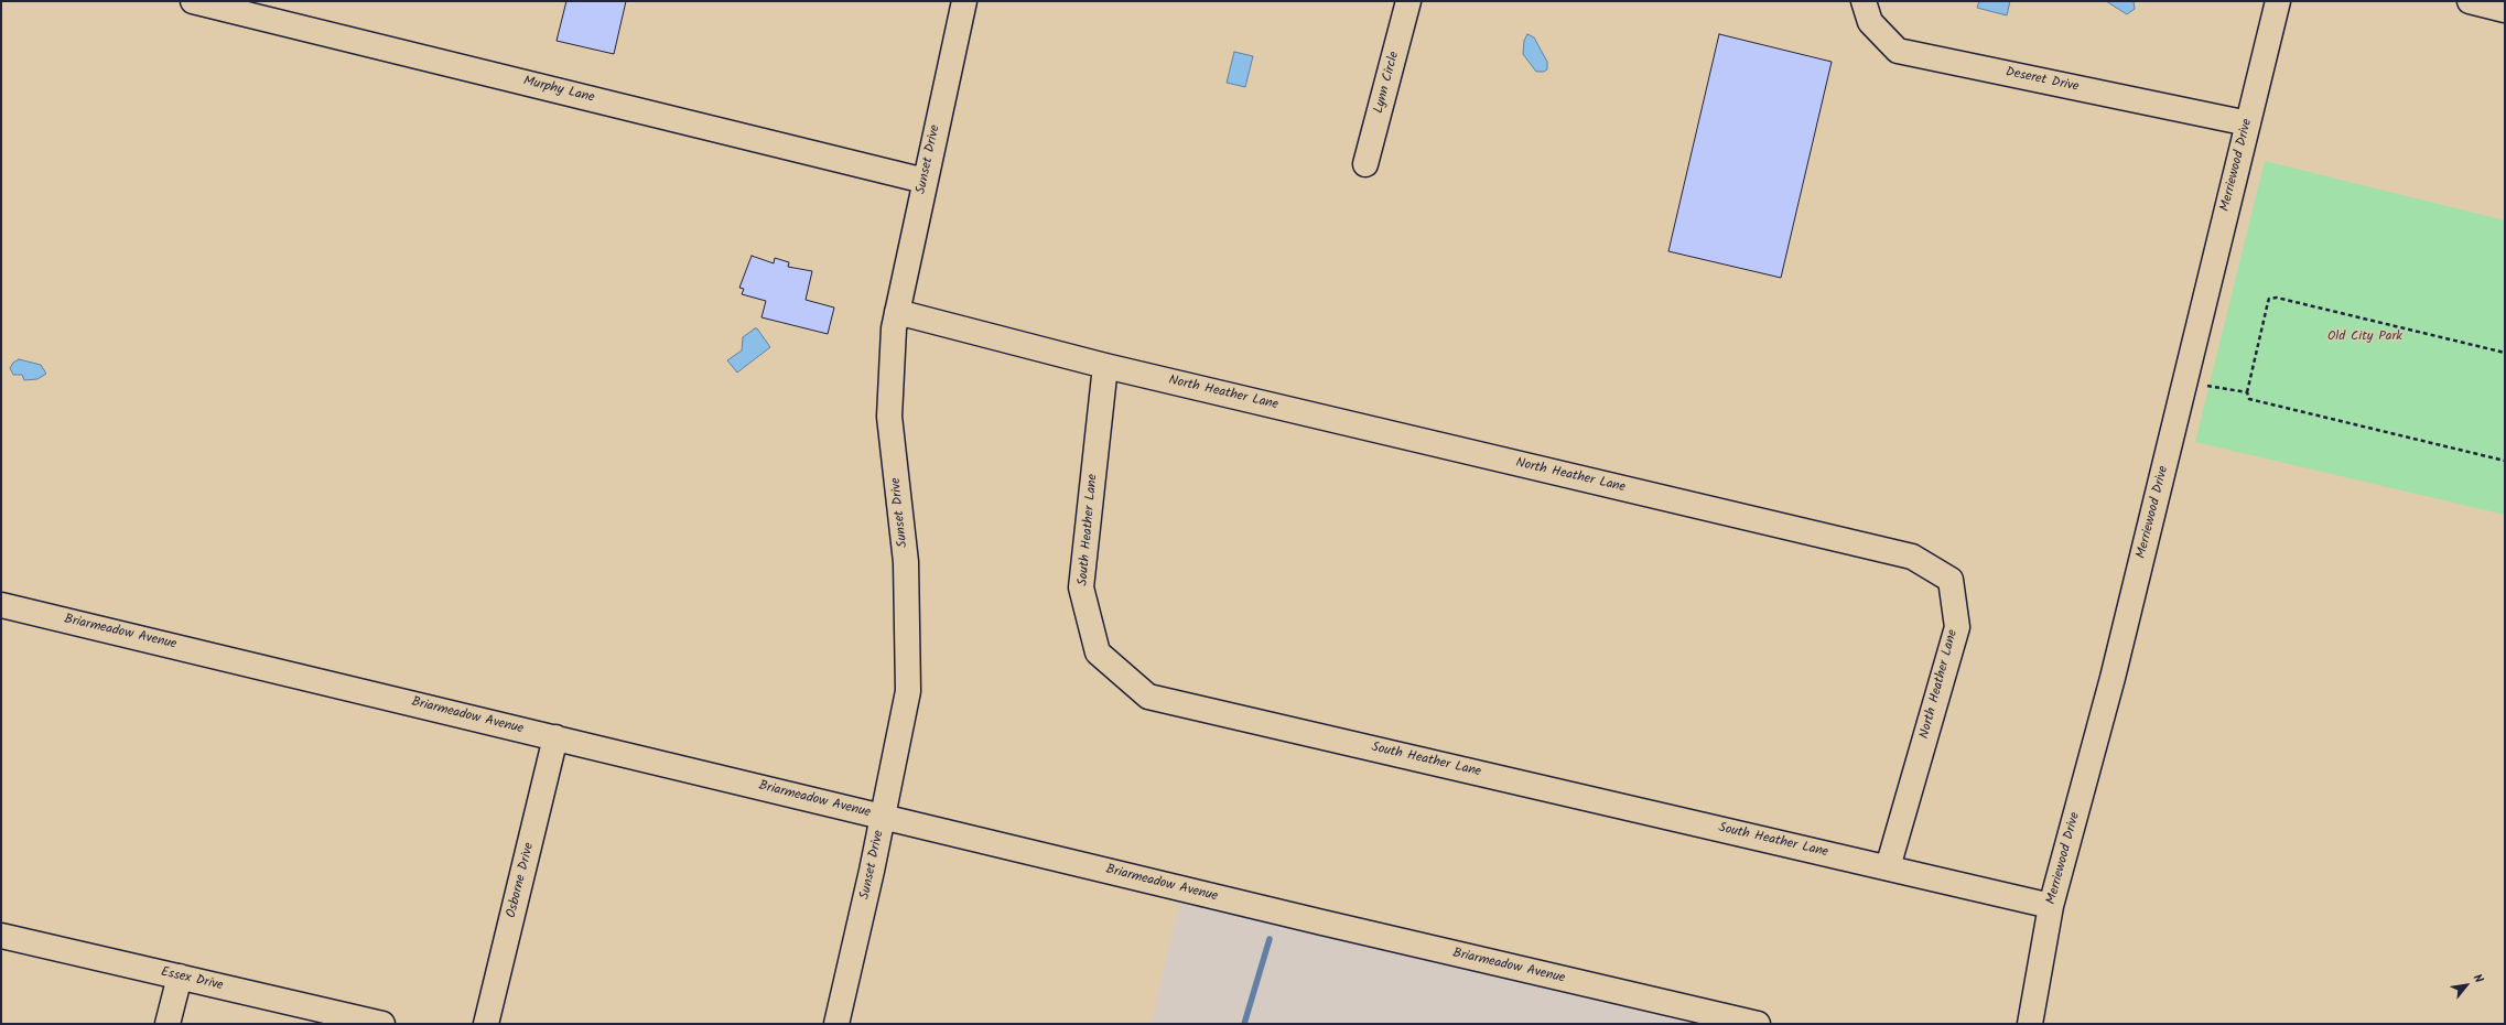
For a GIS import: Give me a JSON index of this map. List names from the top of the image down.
{
  "streets": {
    "street": [
      "Deseret Drive",
      "Lynn Circle",
      "Murphy Lane",
      "Sunset Drive",
      "Merriewood Drive",
      "North Heather Lane",
      "South Heather Lane",
      "Briarmeadow Avenue",
      "Osborne Drive",
      "Essex Drive"
    ]
  },
  "crossings": [
    ["Deseret Drive", "Merriewood Drive"],
    ["Murphy Lane", "Sunset Drive"],
    ["Sunset Drive", "North Heather Lane"],
    ["Sunset Drive", "Briarmeadow Avenue"],
    ["Merriewood Drive", "South Heather Lane"],
    ["North Heather Lane", "South Heather Lane"],
    ["Briarmeadow Avenue", "Osborne Drive"]
  ],
  "parks": ["Old City Park"],
  "north": "top right"
}
